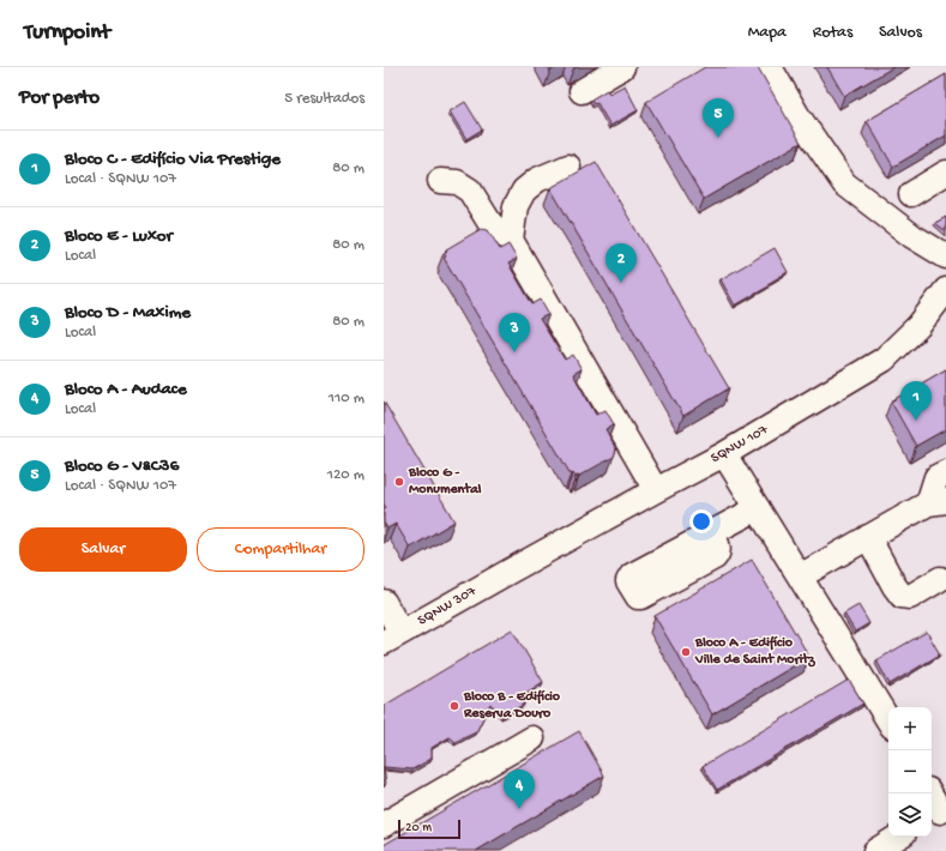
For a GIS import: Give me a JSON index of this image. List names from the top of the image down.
{
  "streets": {
    "street": ["SQNW 107", "SQNW 307"]
  },
  "crossings": [
    ["SQNW 107", "SQNW 307"]
  ],
  "places": ["Bloco G - Monumental", "Bloco A - Edifício Ville de Saint Moritz", "Bloco B - Edifício Reserva Douro"],
  "scale_bar": "20 m",
  "page": {
    "header": "Turnpoint",
    "nav": ["Mapa", "Rotas", "Salvos"],
    "heading": ["Por perto", "5 resultados"],
    "pins": [
      "5",
      "2",
      "3",
      "1",
      "4"
    ],
    "list": [
      {
        "mark": "1",
        "name": "Bloco C - Edifício Via Prestige",
        "note": "Local · SQNW 107",
        "value": "80 m"
      },
      {
        "mark": "2",
        "name": "Bloco E - Luxor",
        "note": "Local",
        "value": "80 m"
      },
      {
        "mark": "3",
        "name": "Bloco D - Maxime",
        "note": "Local",
        "value": "80 m"
      },
      {
        "mark": "4",
        "name": "Bloco A - Audace",
        "note": "Local",
        "value": "110 m"
      },
      {
        "mark": "5",
        "name": "Bloco G - V&C36",
        "note": "Local · SQNW 107",
        "value": "120 m"
      }
    ],
    "buttons": ["Salvar", "Compartilhar"],
    "map_buttons": ["+", "−"],
    "scale": "20 m"
  }
}
